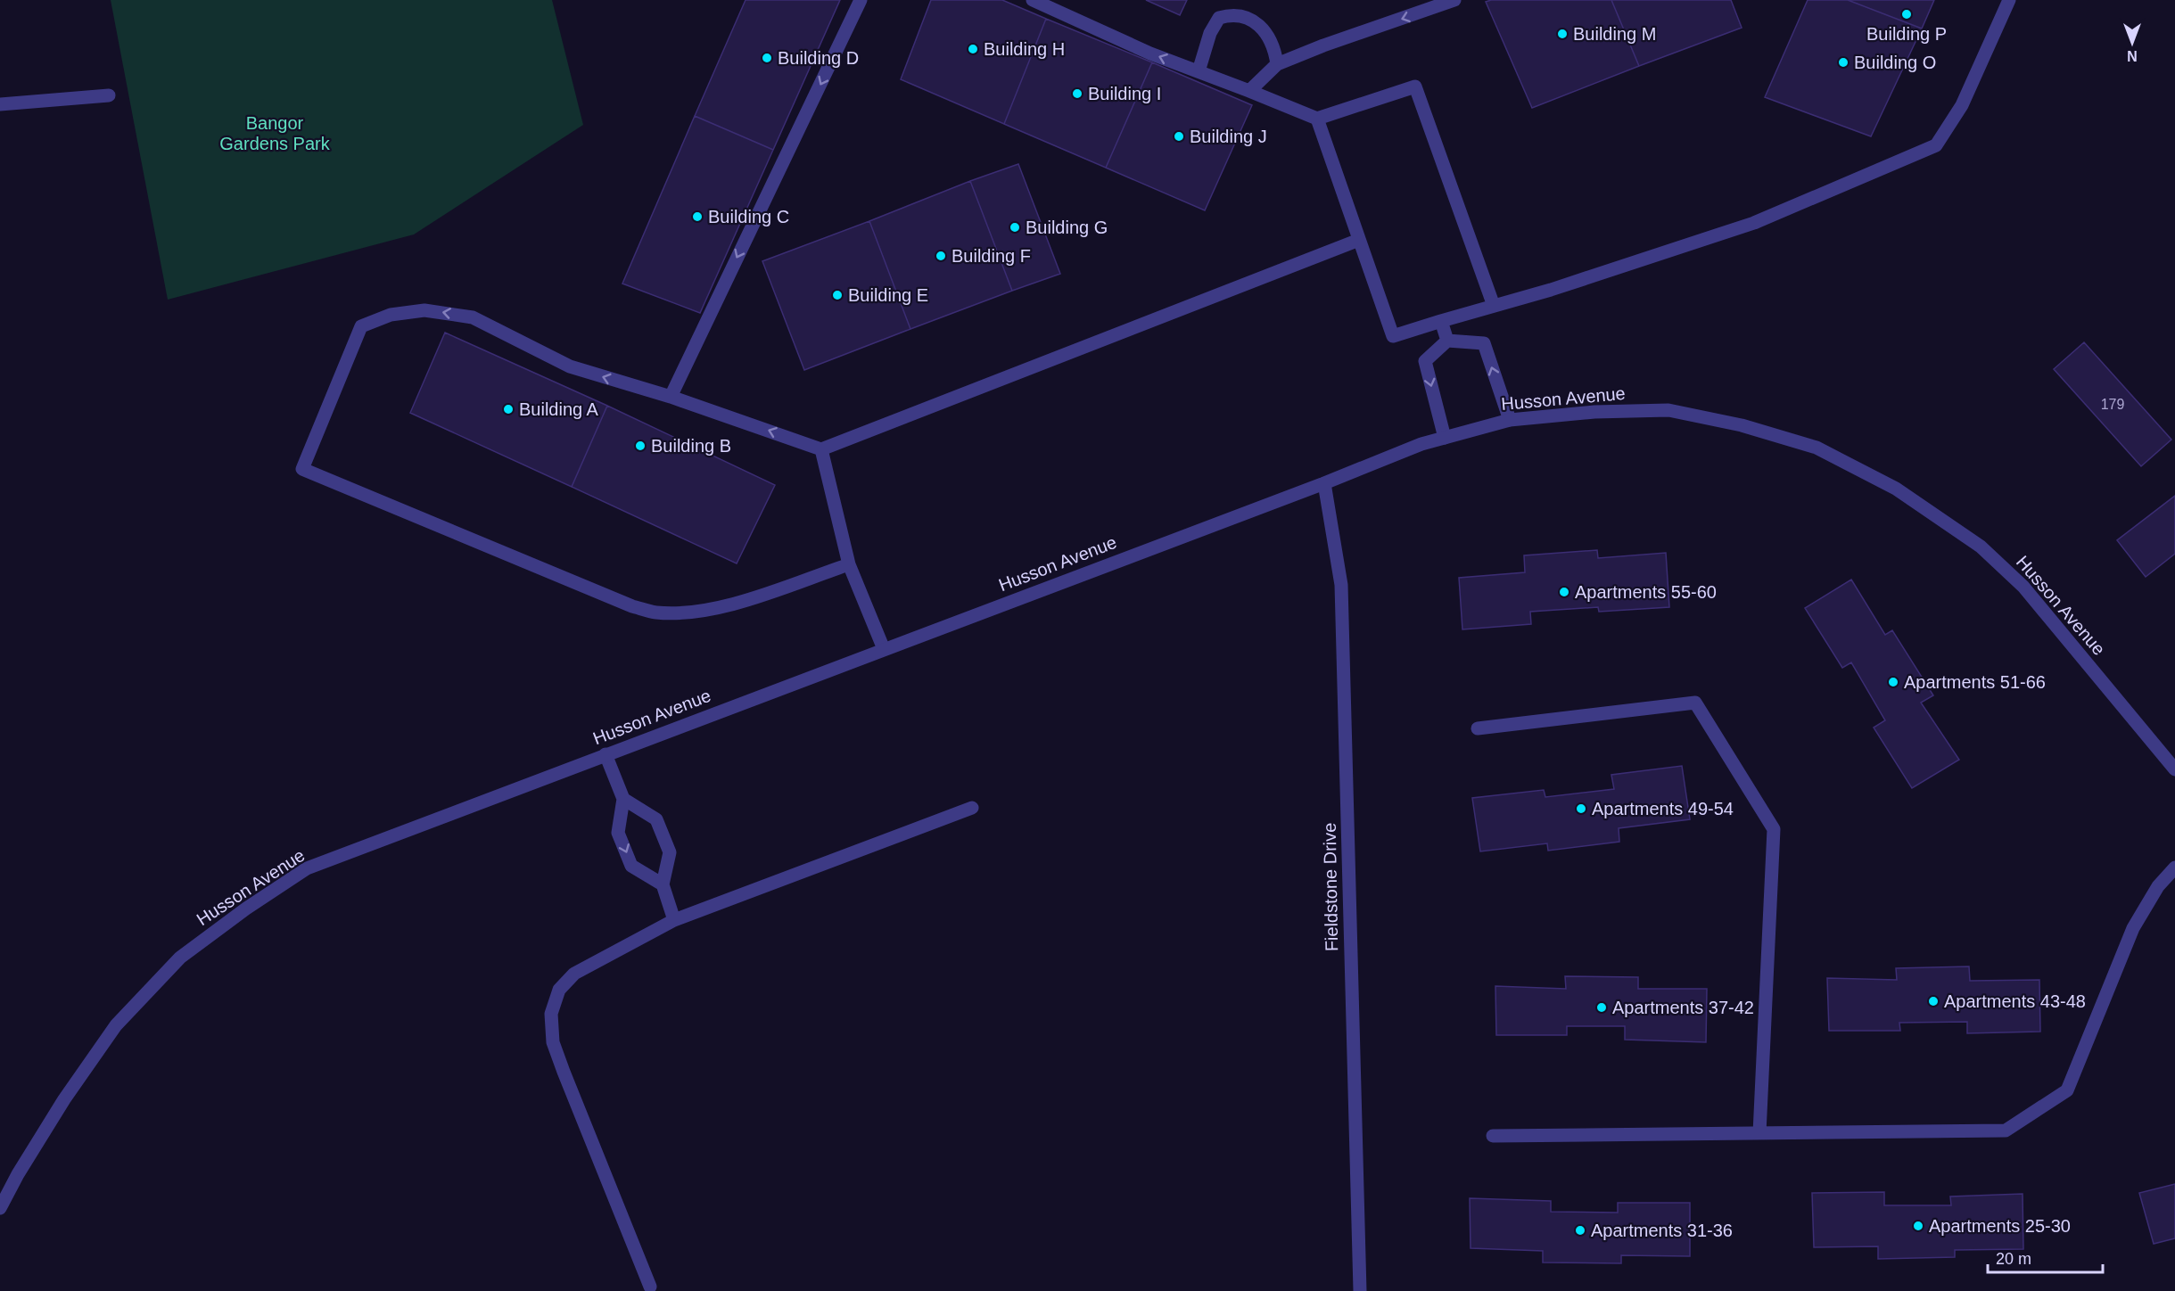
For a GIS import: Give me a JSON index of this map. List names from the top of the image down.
{
  "streets": {
    "street": ["Husson Avenue", "Fieldstone Drive"]
  },
  "crossings": [
    ["Husson Avenue", "Fieldstone Drive"]
  ],
  "parks": ["Bangor Gardens Park"],
  "places": [
    "Building P",
    "Building M",
    "Building H",
    "Building D",
    "Building O",
    "Building I",
    "Building J",
    "Building C",
    "Building G",
    "Building F",
    "Building E",
    "Building A",
    "Building B",
    "Apartments 55-60",
    "Apartments 51-66",
    "Apartments 49-54",
    "Apartments 43-48",
    "Apartments 37-42",
    "Apartments 25-30",
    "Apartments 31-36"
  ],
  "house_numbers": ["179"],
  "scale_bar": "20 m",
  "north": "bottom"
}
